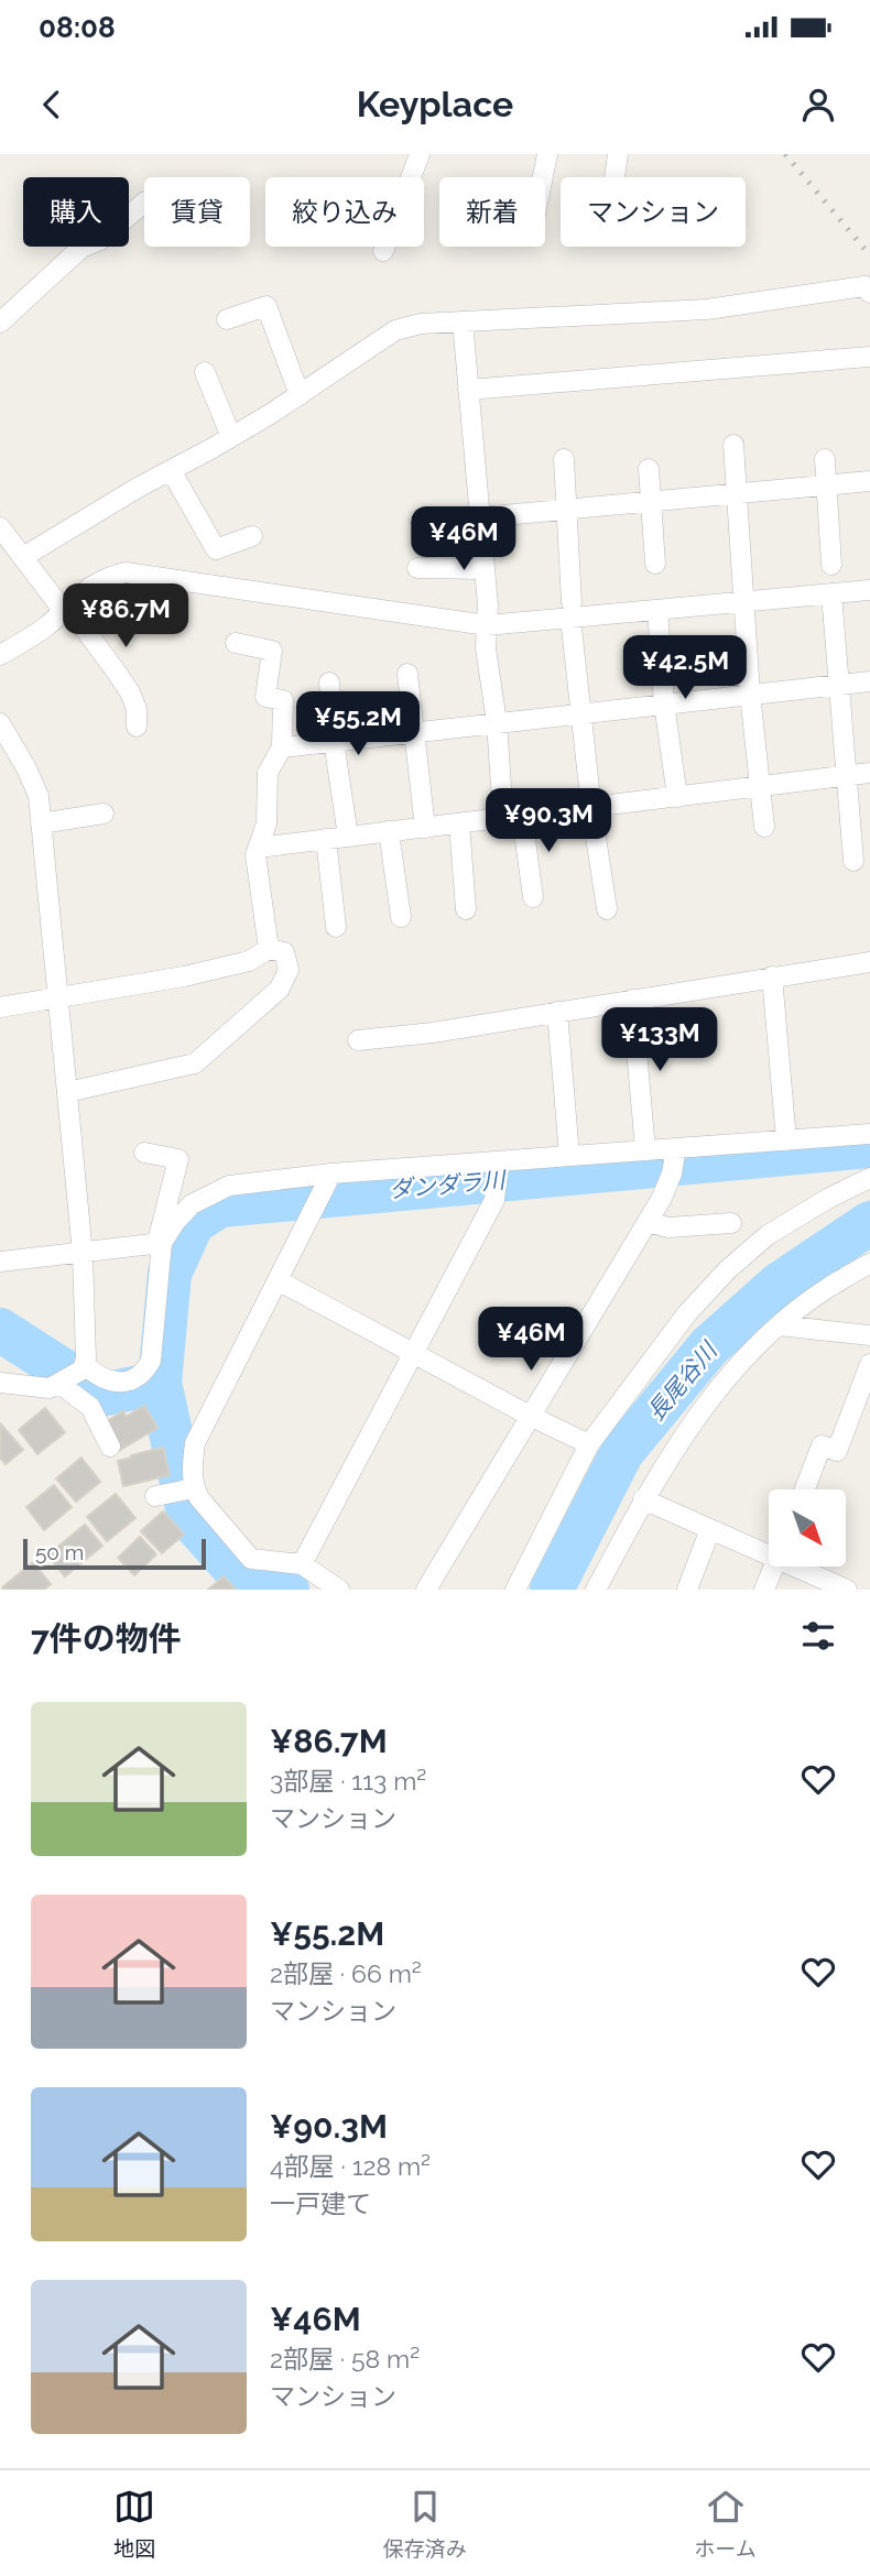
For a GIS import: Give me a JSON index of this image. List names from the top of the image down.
{
  "water": ["ダンダラ川", "長尾谷川"],
  "scale_bar": "50 m",
  "north": "bottom right",
  "page": {
    "status": "08:08",
    "header": "Keyplace",
    "chip": [
      "購入",
      "賃貸",
      "絞り込み",
      "新着",
      "マンション"
    ],
    "price": [
      "¥46M",
      "¥86.7M",
      "¥42.5M",
      "¥55.2M",
      "¥90.3M",
      "¥133M",
      "¥46M"
    ],
    "scale": "50 m",
    "heading": "7件の物件",
    "list": [
      {
        "name": "¥86.7M",
        "note": "3部屋 · 113 m² · マンション"
      },
      {
        "name": "¥55.2M",
        "note": "2部屋 · 66 m² · マンション"
      },
      {
        "name": "¥90.3M",
        "note": "4部屋 · 128 m² · 一戸建て"
      },
      {
        "name": "¥46M",
        "note": "2部屋 · 58 m² · マンション"
      }
    ],
    "tabs": ["地図", "保存済み", "ホーム"]
  }
}
